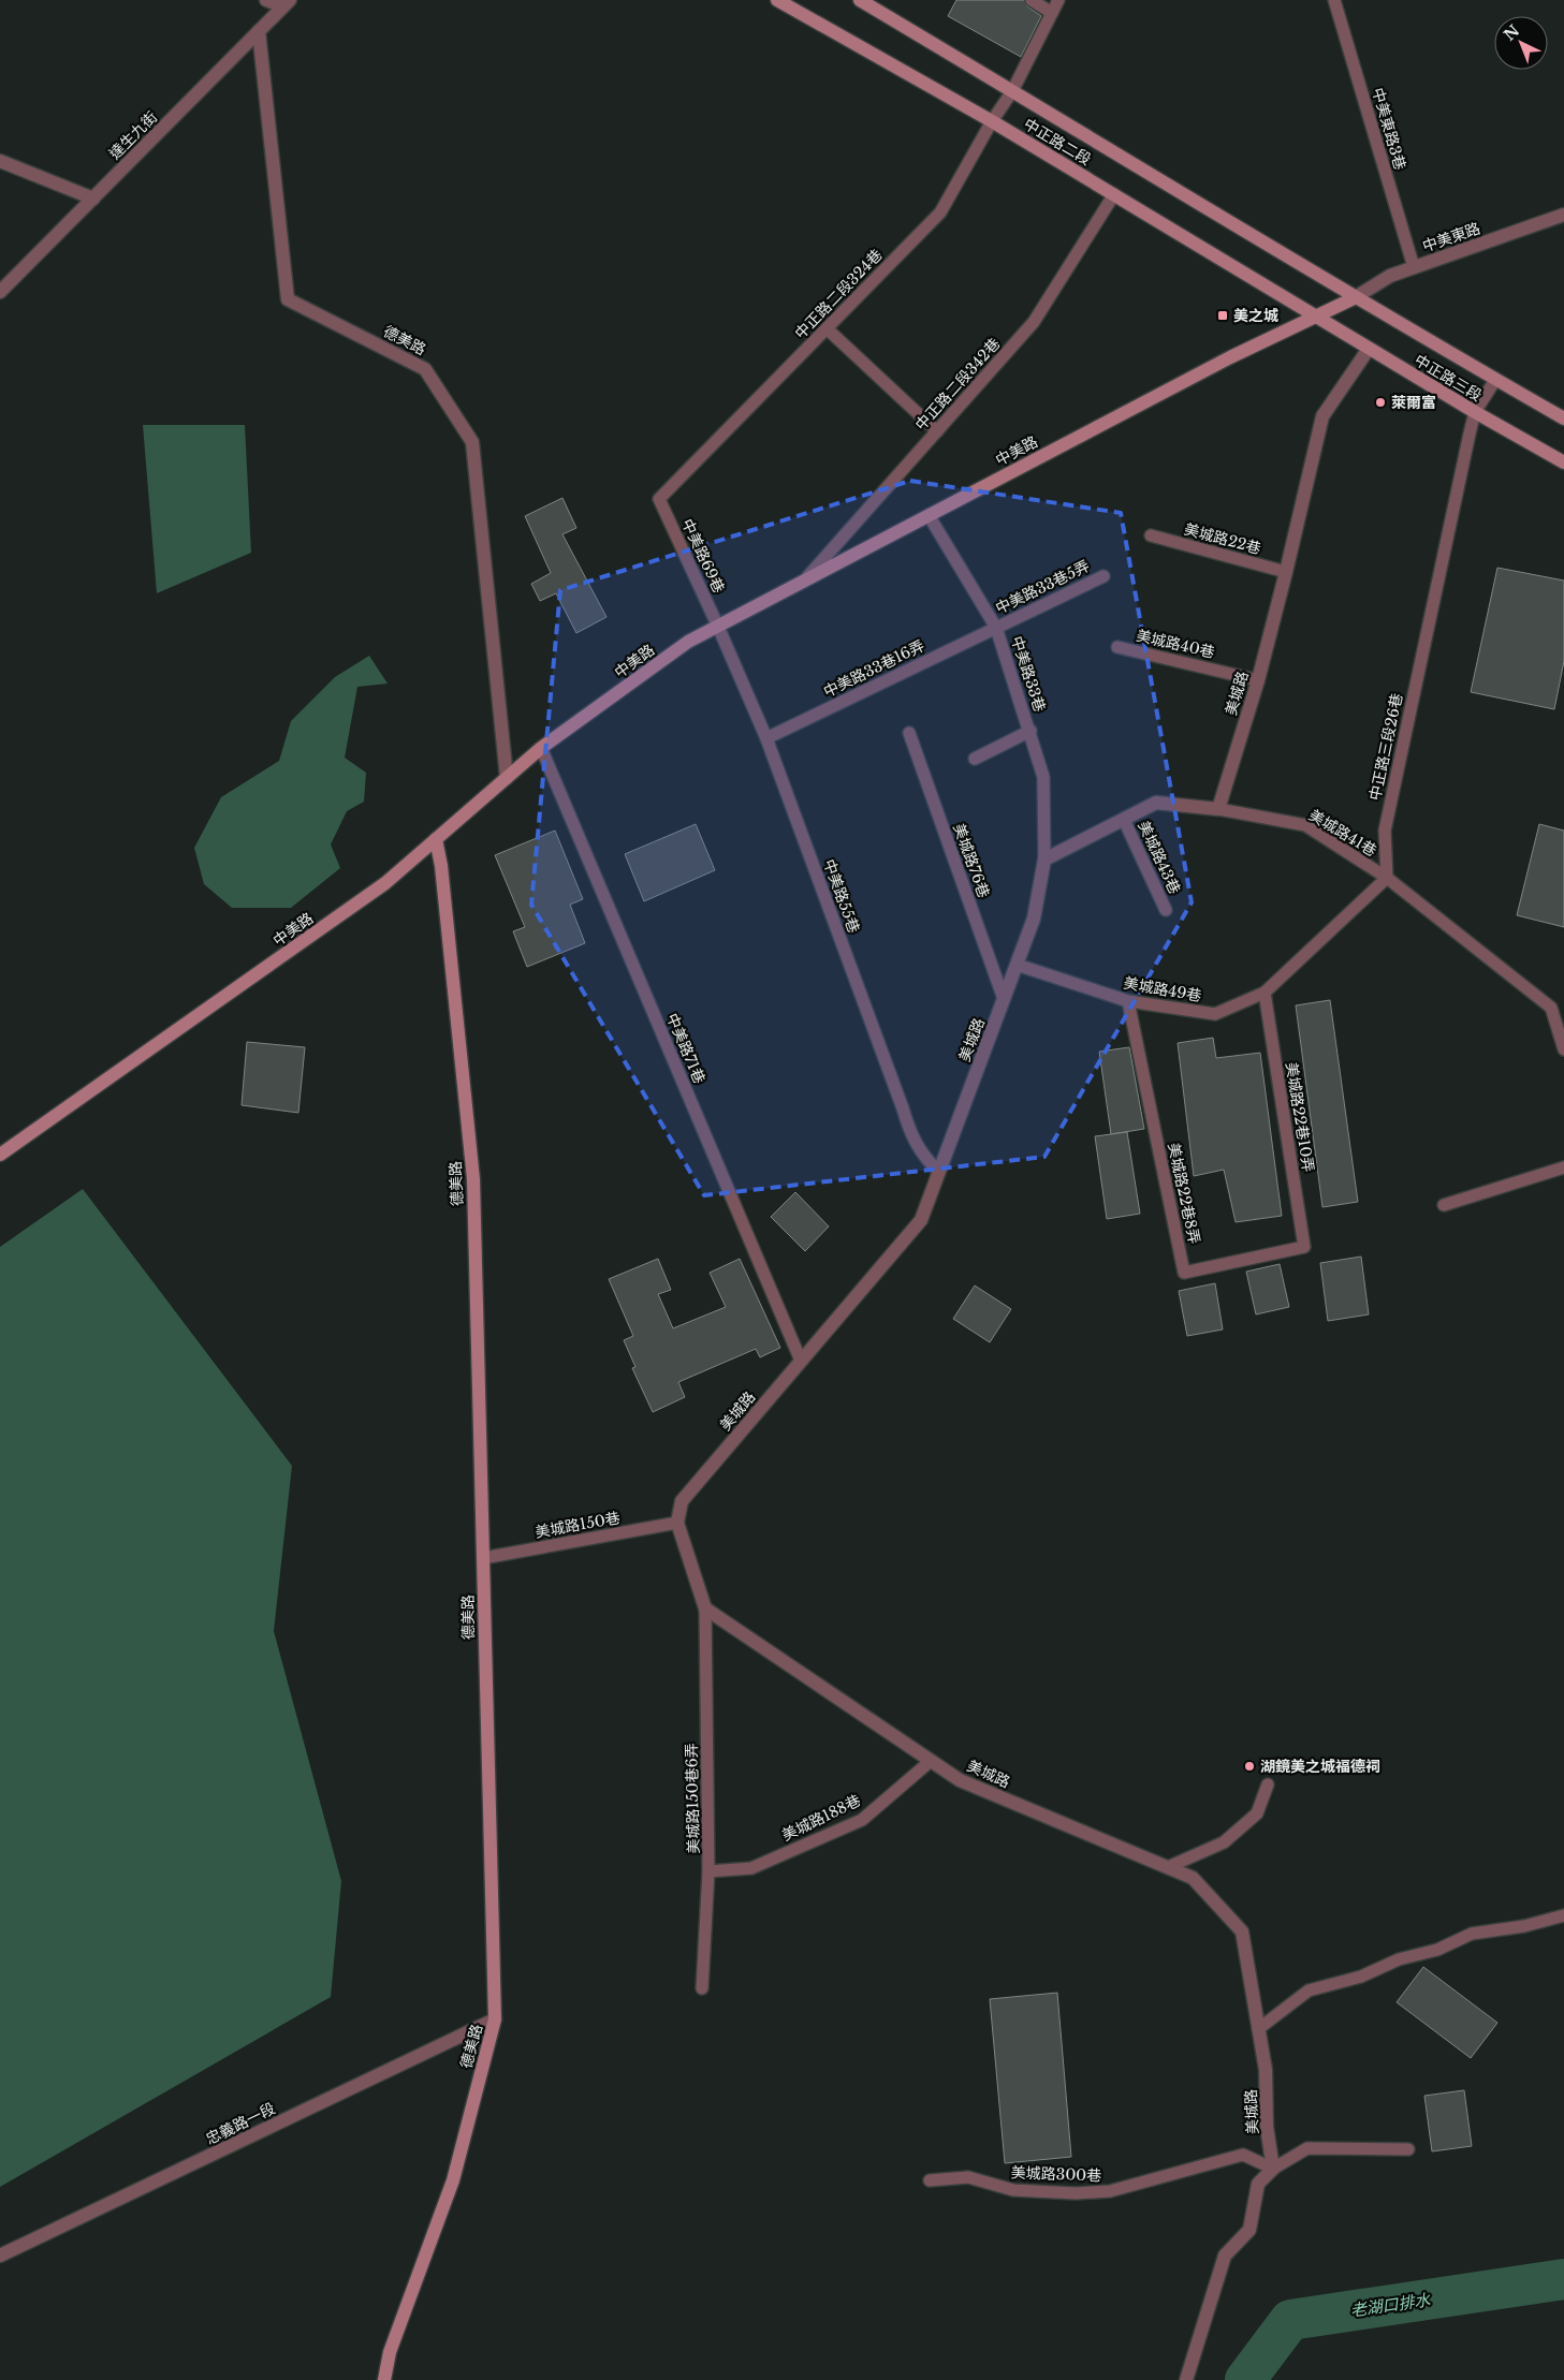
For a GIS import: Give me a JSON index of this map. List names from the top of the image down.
{
  "streets": {
    "street": [
      "達生九街",
      "中正路二段",
      "中美東路",
      "德美路",
      "中正路三段",
      "中美路",
      "美城路",
      "忠義路一段"
    ],
    "lane": [
      "中美東路3巷",
      "中正路二段324巷",
      "中正路二段342巷",
      "美城路22巷",
      "中美路69巷",
      "中美路33巷5弄",
      "美城路40巷",
      "中美路33巷16弄",
      "中美路33巷",
      "中正路三段26巷",
      "美城路41巷",
      "美城路43巷",
      "美城路76巷",
      "中美路55巷",
      "美城路49巷",
      "中美路71巷",
      "美城路22巷10弄",
      "美城路22巷8弄",
      "美城路150巷",
      "美城路150巷6弄",
      "美城路188巷",
      "美城路300巷"
    ]
  },
  "crossings": [
    ["中美東路3巷", "中美東路"],
    ["達生九街", "德美路"],
    ["中正路二段", "中美東路"],
    ["中正路二段", "中正路二段324巷"],
    ["中正路二段", "中正路三段"],
    ["中正路二段", "中正路二段342巷"],
    ["中正路二段", "中美路"],
    ["中美東路", "中正路三段"],
    ["中美東路", "中美路"],
    ["中正路二段324巷", "中美路69巷"],
    ["德美路", "中美路"],
    ["德美路", "美城路150巷"],
    ["德美路", "忠義路一段"],
    ["中正路三段", "中美路"],
    ["中正路三段", "美城路"],
    ["中正路三段", "中正路三段26巷"],
    ["中正路二段342巷", "中美路"],
    ["中美路", "中美路69巷"],
    ["中美路", "中美路33巷"],
    ["中美路", "中美路55巷"],
    ["中美路", "中美路71巷"],
    ["美城路22巷", "美城路"],
    ["中美路69巷", "中美路55巷"],
    ["中美路33巷5弄", "中美路33巷16弄"],
    ["中美路33巷5弄", "中美路33巷"],
    ["美城路40巷", "美城路"],
    ["中美路33巷16弄", "中美路33巷"],
    ["中美路33巷16弄", "中美路55巷"],
    ["中美路33巷", "美城路"],
    ["美城路", "美城路41巷"],
    ["美城路", "美城路76巷"],
    ["美城路", "中美路55巷"],
    ["美城路", "美城路49巷"],
    ["美城路", "中美路71巷"],
    ["美城路", "美城路150巷"],
    ["美城路", "美城路150巷6弄"],
    ["美城路", "美城路188巷"],
    ["美城路", "美城路300巷"],
    ["中正路三段26巷", "美城路41巷"],
    ["中正路三段26巷", "美城路49巷"],
    ["美城路41巷", "美城路49巷"],
    ["美城路49巷", "美城路22巷10弄"],
    ["美城路49巷", "美城路22巷8弄"],
    ["美城路22巷10弄", "美城路22巷8弄"],
    ["美城路150巷6弄", "美城路188巷"]
  ],
  "water": ["老湖口排水"],
  "places": {
    "transit": ["美之城"],
    "other": ["萊爾富", "湖鏡美之城福德祠"]
  },
  "north": "top left"
}
